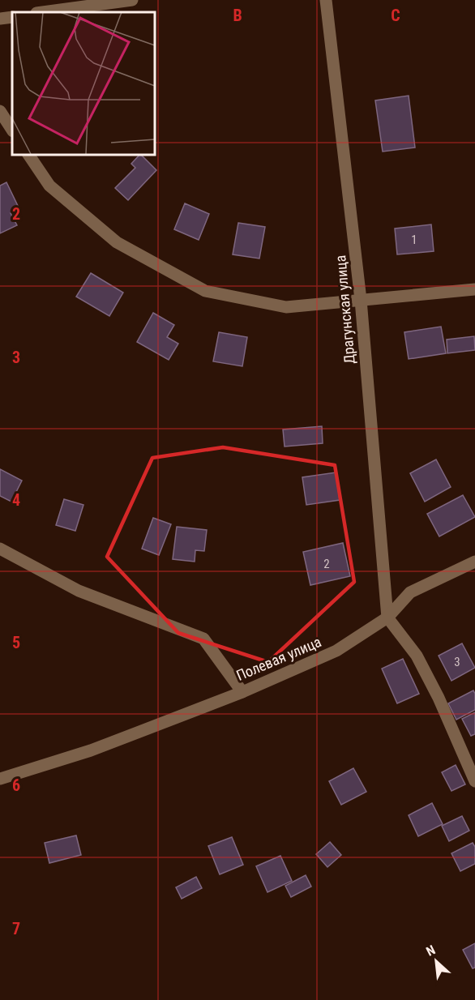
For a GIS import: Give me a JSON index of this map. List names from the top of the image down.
{
  "streets": {
    "street": ["Драгунская улица", "Полевая улица"]
  },
  "crossings": [
    ["Драгунская улица", "Полевая улица"]
  ],
  "house_numbers": ["1", "2", "3"],
  "north": "top left",
  "grid": {
    "columns": ["B", "C"],
    "rows": [
      "2",
      "3",
      "4",
      "5",
      "6",
      "7"
    ]
  }
}
